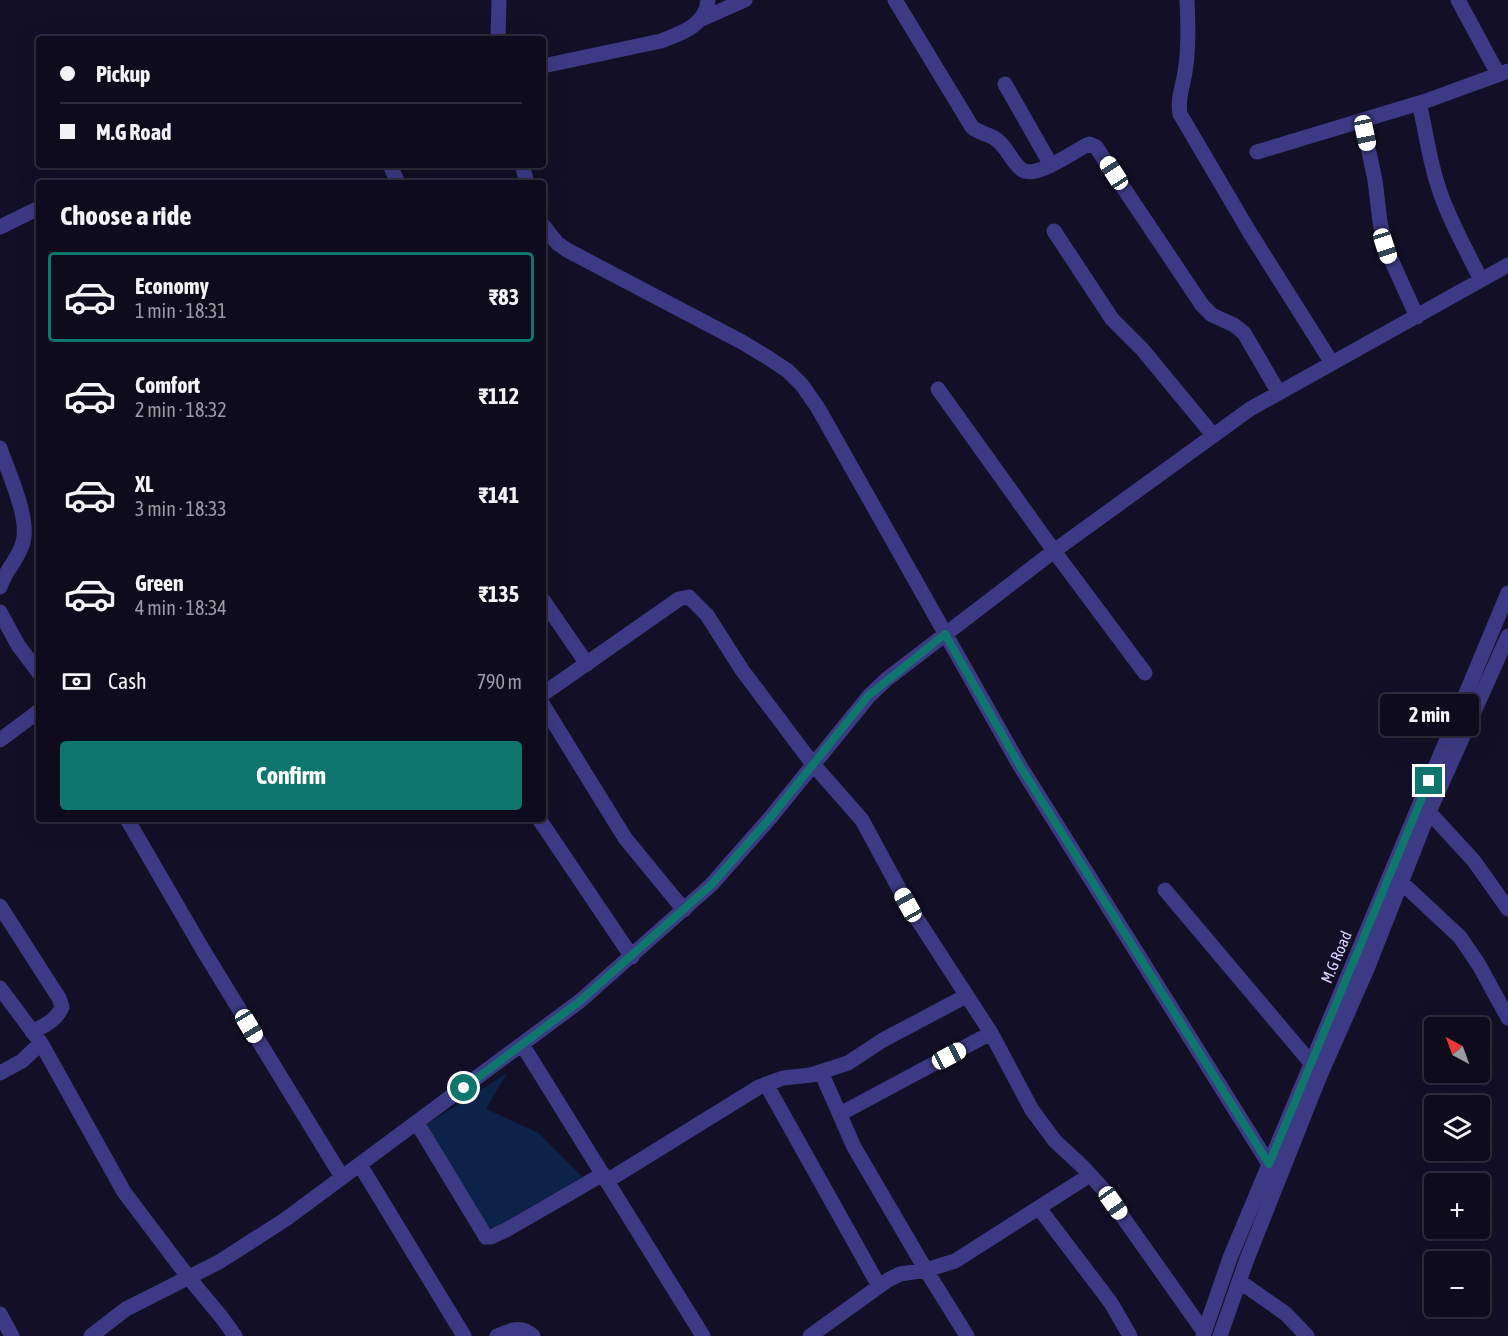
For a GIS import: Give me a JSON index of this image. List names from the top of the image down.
{
  "streets": {
    "street": ["M.G Road"]
  },
  "north": "top left",
  "page": {
    "banner": ["Pickup", "M.G Road"],
    "heading": "Choose a ride",
    "list": [
      {
        "name": "Economy",
        "note": "1 min · 18:31",
        "value": "₹83"
      },
      {
        "name": "Comfort",
        "note": "2 min · 18:32",
        "value": "₹112"
      },
      {
        "name": "XL",
        "note": "3 min · 18:33",
        "value": "₹141"
      },
      {
        "name": "Green",
        "note": "4 min · 18:34",
        "value": "₹135"
      }
    ],
    "pay": ["Cash", "790 m"],
    "bubble": "2 min",
    "buttons": "Confirm",
    "map_buttons": ["+", "−"]
  }
}
